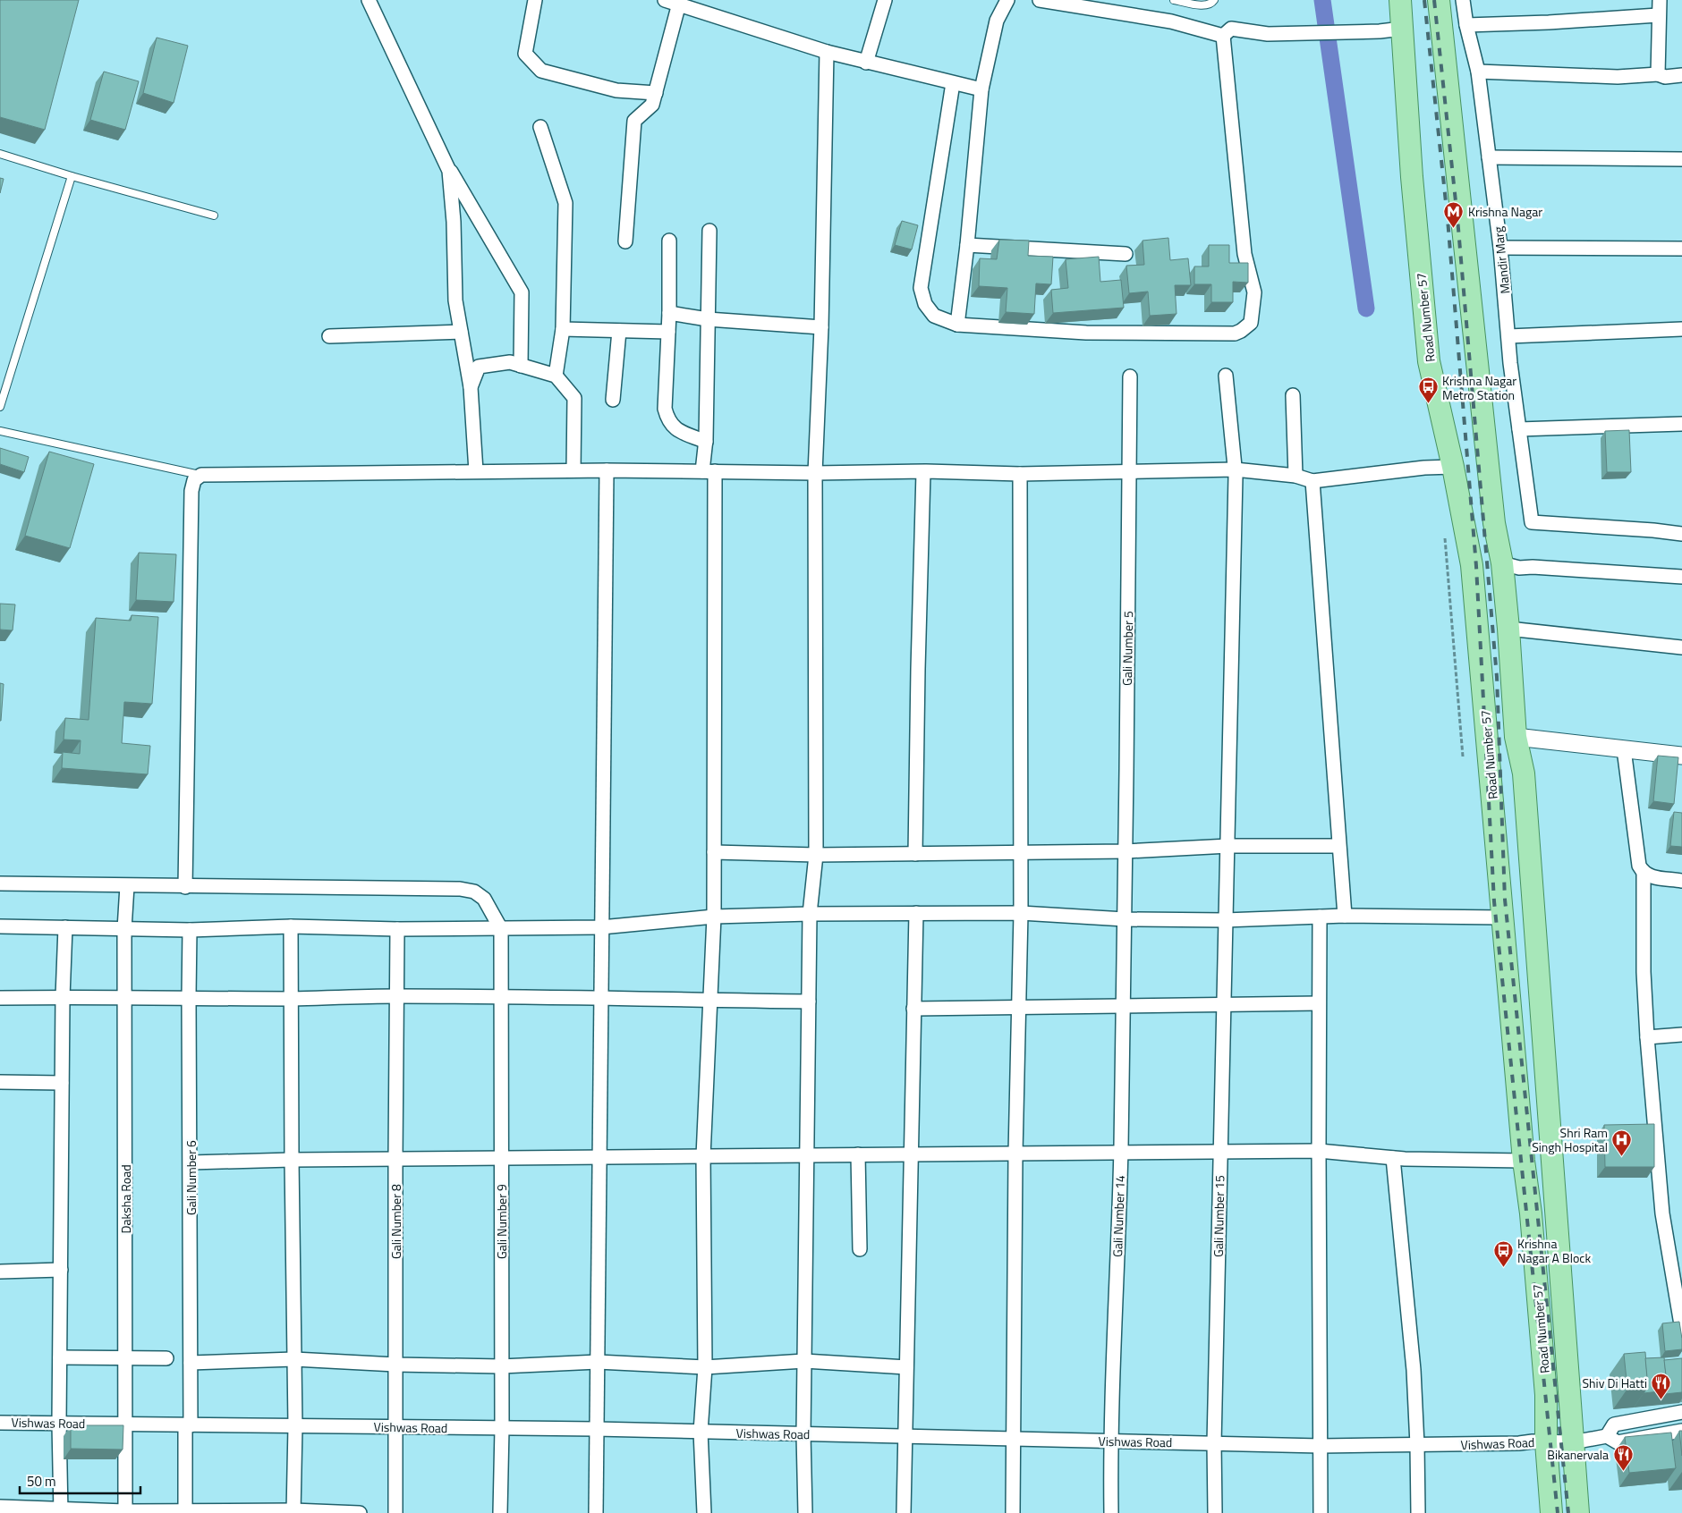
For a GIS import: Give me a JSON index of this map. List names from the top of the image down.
{
  "streets": {
    "main road": ["Road Number 57"],
    "street": [
      "Mandir Marg",
      "Gali Number 5",
      "Gali Number 6",
      "Daksha Road",
      "Gali Number 14",
      "Gali Number 15",
      "Gali Number 8",
      "Gali Number 9",
      "Vishwas Road"
    ]
  },
  "crossings": [
    ["Road Number 57", "Vishwas Road"],
    ["Gali Number 5", "Gali Number 14"],
    ["Gali Number 6", "Vishwas Road"],
    ["Daksha Road", "Vishwas Road"],
    ["Gali Number 14", "Vishwas Road"],
    ["Gali Number 15", "Vishwas Road"],
    ["Gali Number 8", "Vishwas Road"],
    ["Gali Number 9", "Vishwas Road"]
  ],
  "places": {
    "metro station": ["Krishna Nagar"],
    "bus stop": ["Krishna Nagar Metro Station", "Krishna Nagar A Block"],
    "hospital": ["Shri Ram Singh Hospital"],
    "restaurant": ["Shiv Di Hatti", "Bikanervala"]
  },
  "scale_bar": "50 m"
}
